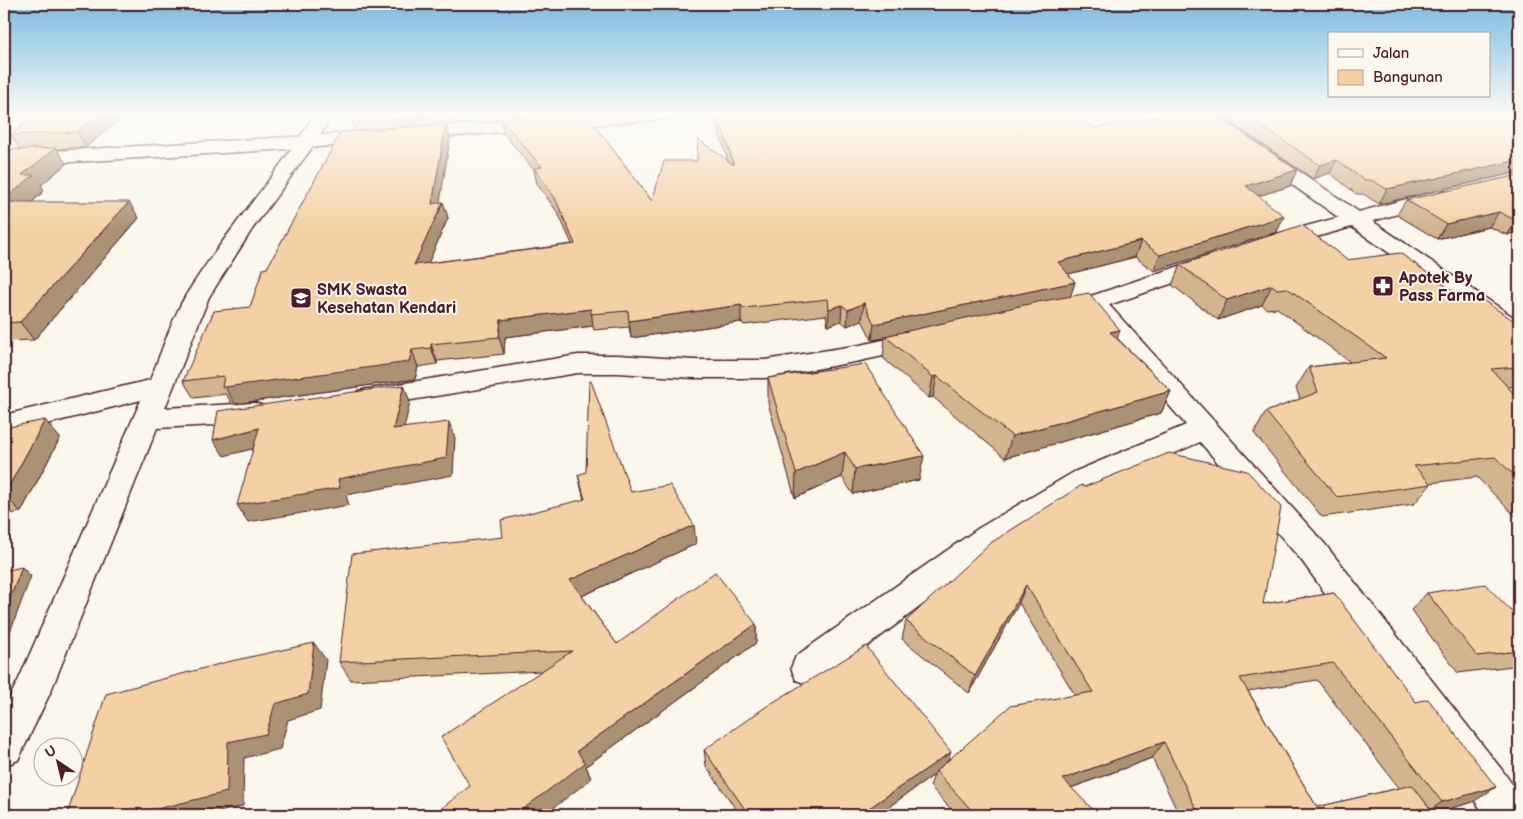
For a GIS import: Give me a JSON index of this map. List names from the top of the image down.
{
  "places": {
    "pharmacy": ["Apotek By Pass Farma"],
    "school or university": ["SMK Swasta Kesehatan Kendari"]
  },
  "legend": ["Jalan", "Bangunan"],
  "north": "top left"
}
